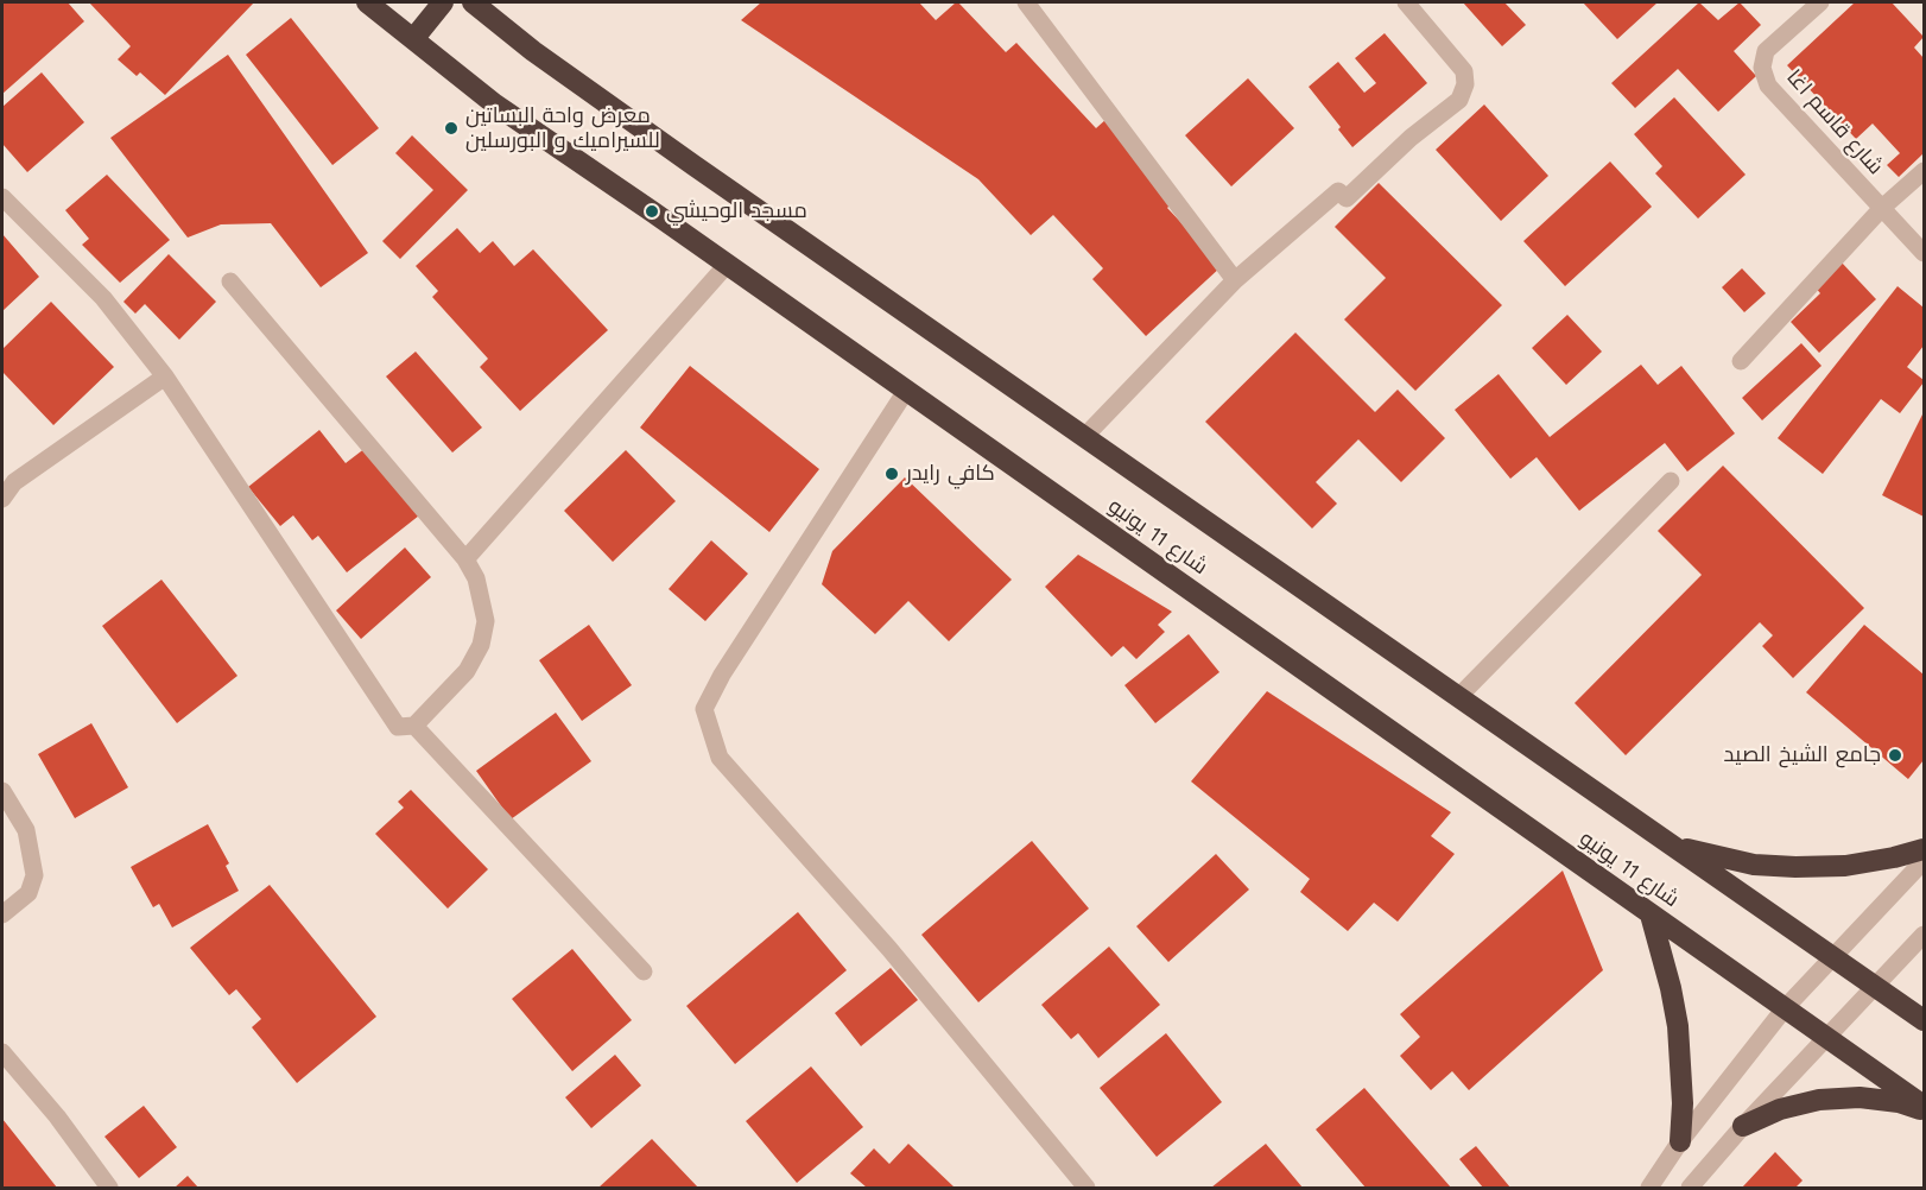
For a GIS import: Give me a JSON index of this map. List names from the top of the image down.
{
  "streets": {
    "highway": ["شارع 11 يونيو"],
    "street": ["شارع قاسم اغا"]
  },
  "places": [
    "معرض واحة البساتين للسيراميك و البورسلين",
    "مسجد الوحيشي",
    "كافي رايدر",
    "جامع الشيخ الصيد"
  ]
}
